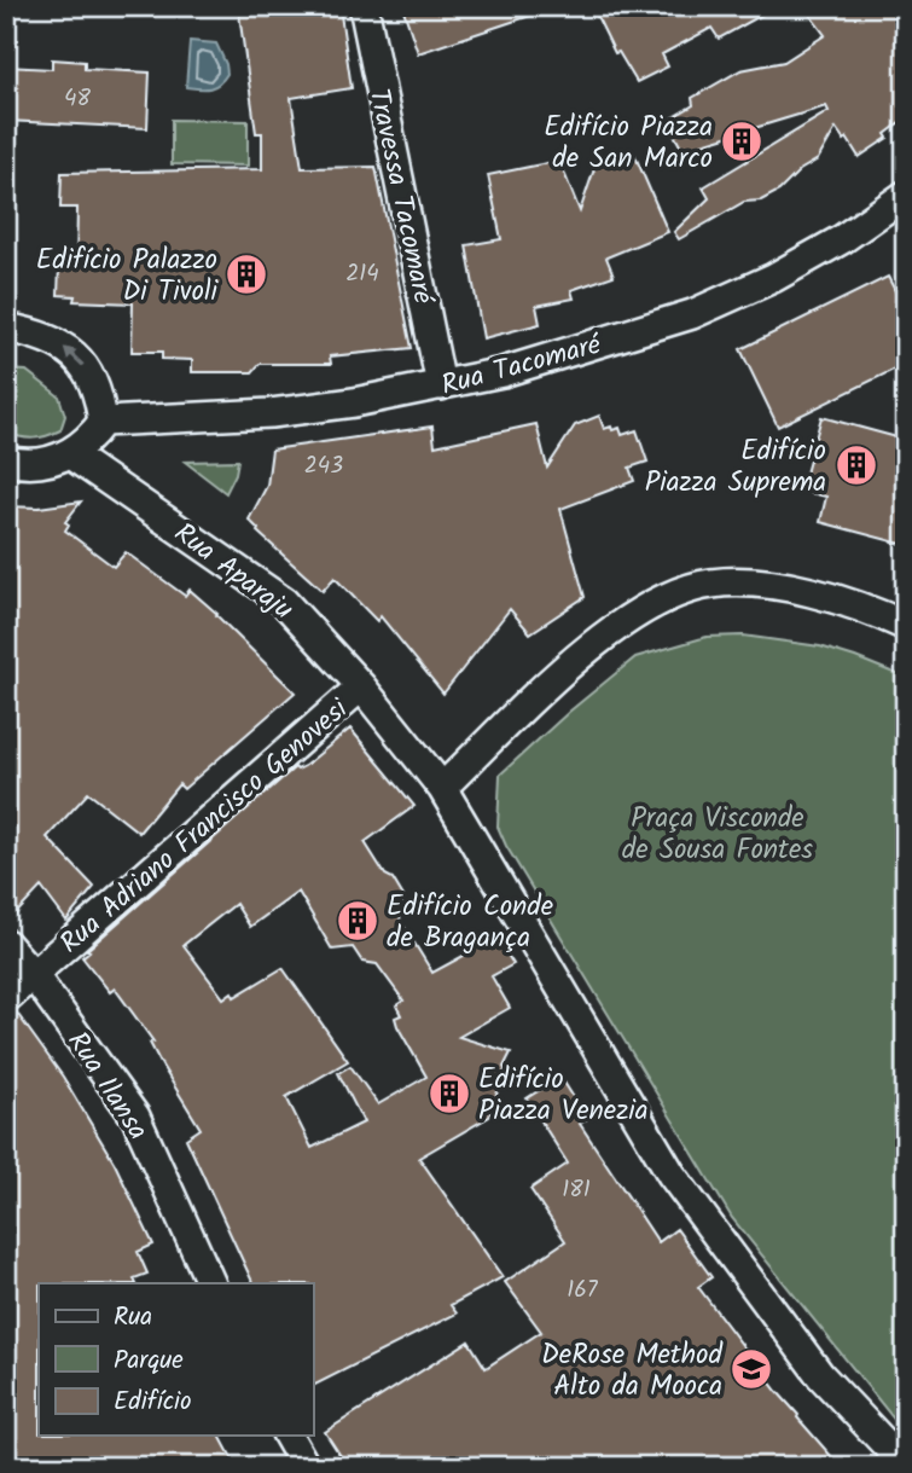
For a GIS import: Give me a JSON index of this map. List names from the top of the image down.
{
  "streets": {
    "street": [
      "Travessa Tacomaré",
      "Rua Tacomaré",
      "Rua Aparaju",
      "Rua Adriano Francisco Genovesi",
      "Rua Ilansa"
    ]
  },
  "crossings": [
    ["Travessa Tacomaré", "Rua Tacomaré"],
    ["Rua Aparaju", "Rua Adriano Francisco Genovesi"],
    ["Rua Adriano Francisco Genovesi", "Rua Ilansa"]
  ],
  "parks": ["Praça Visconde de Sousa Fontes"],
  "places": {
    "building": [
      "Edifício Piazza de San Marco",
      "Edifício Palazzo Di Tivoli",
      "Edifício Piazza Suprema",
      "Edifício Conde de Bragança",
      "Edifício Piazza Venezia"
    ],
    "school or university": ["DeRose Method Alto da Mooca"]
  },
  "house_numbers": [
    "48",
    "214",
    "243",
    "181",
    "167"
  ],
  "legend": ["Rua", "Parque", "Edifício"]
}
